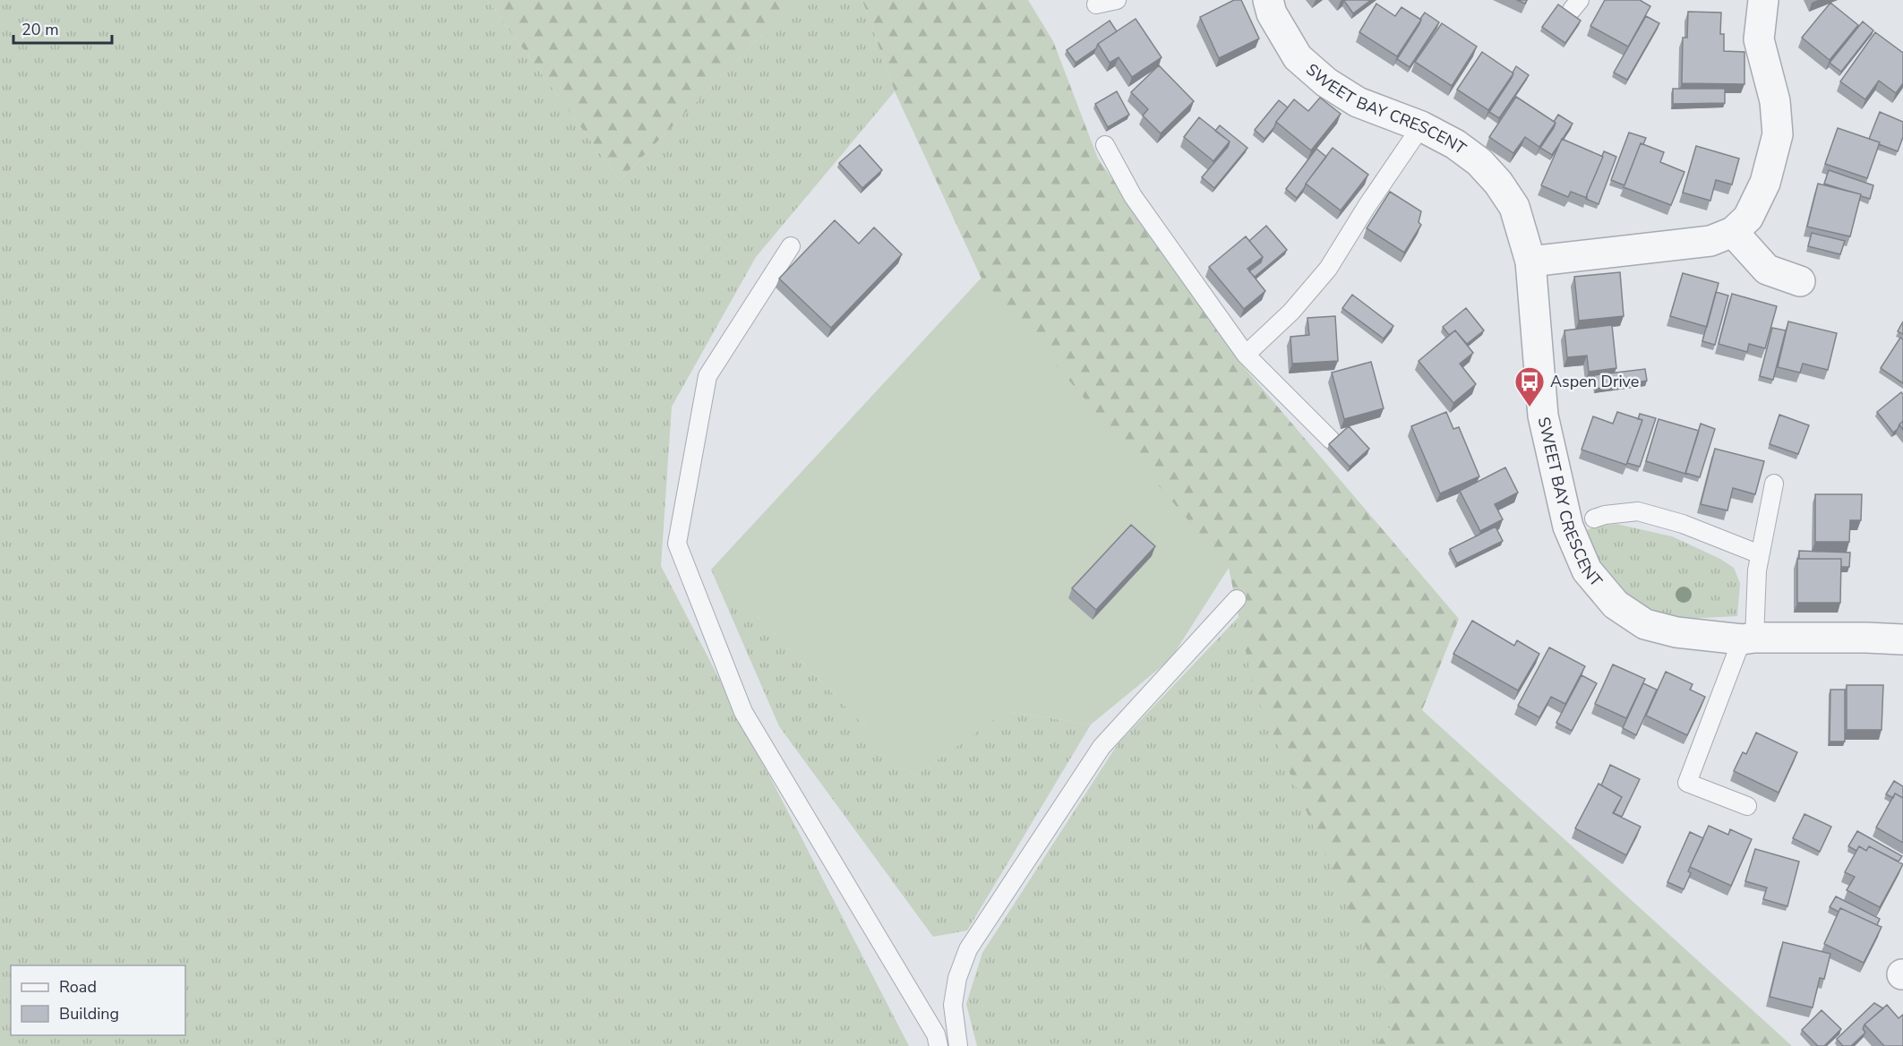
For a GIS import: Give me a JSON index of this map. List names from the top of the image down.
{
  "streets": {
    "street": ["SWEET BAY CRESCENT"]
  },
  "places": {
    "bus stop": ["Aspen Drive"]
  },
  "legend": ["Road", "Building"],
  "scale_bar": "20 m"
}
